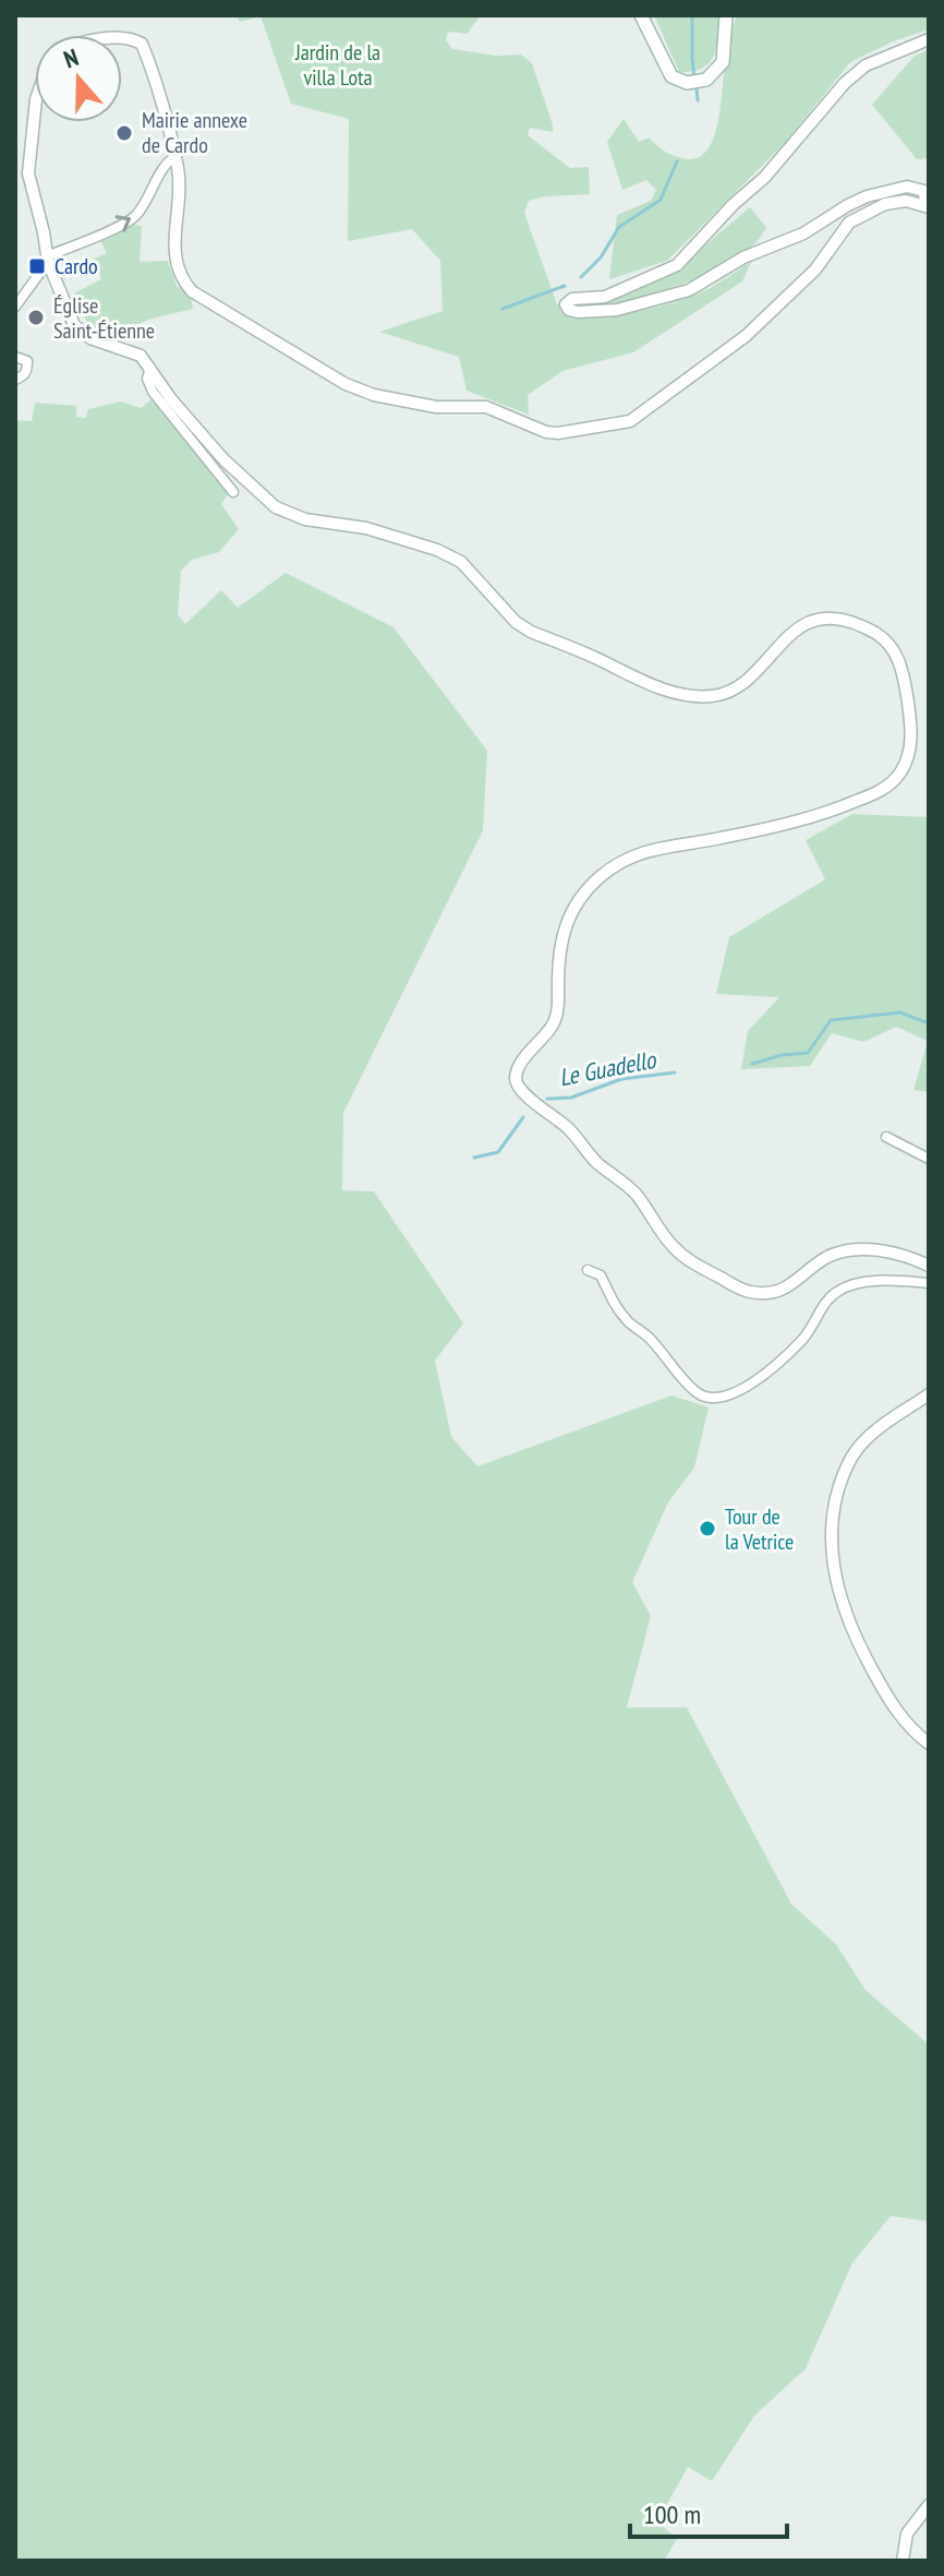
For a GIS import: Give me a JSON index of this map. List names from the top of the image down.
{
  "water": ["Le Guadello"],
  "parks": ["Jardin de la villa Lota"],
  "places": {
    "other": ["Mairie annexe de Cardo", "Église Saint-Étienne", "Tour de la Vetrice"],
    "transit": ["Cardo"]
  },
  "scale_bar": "100 m",
  "north": "top"
}
